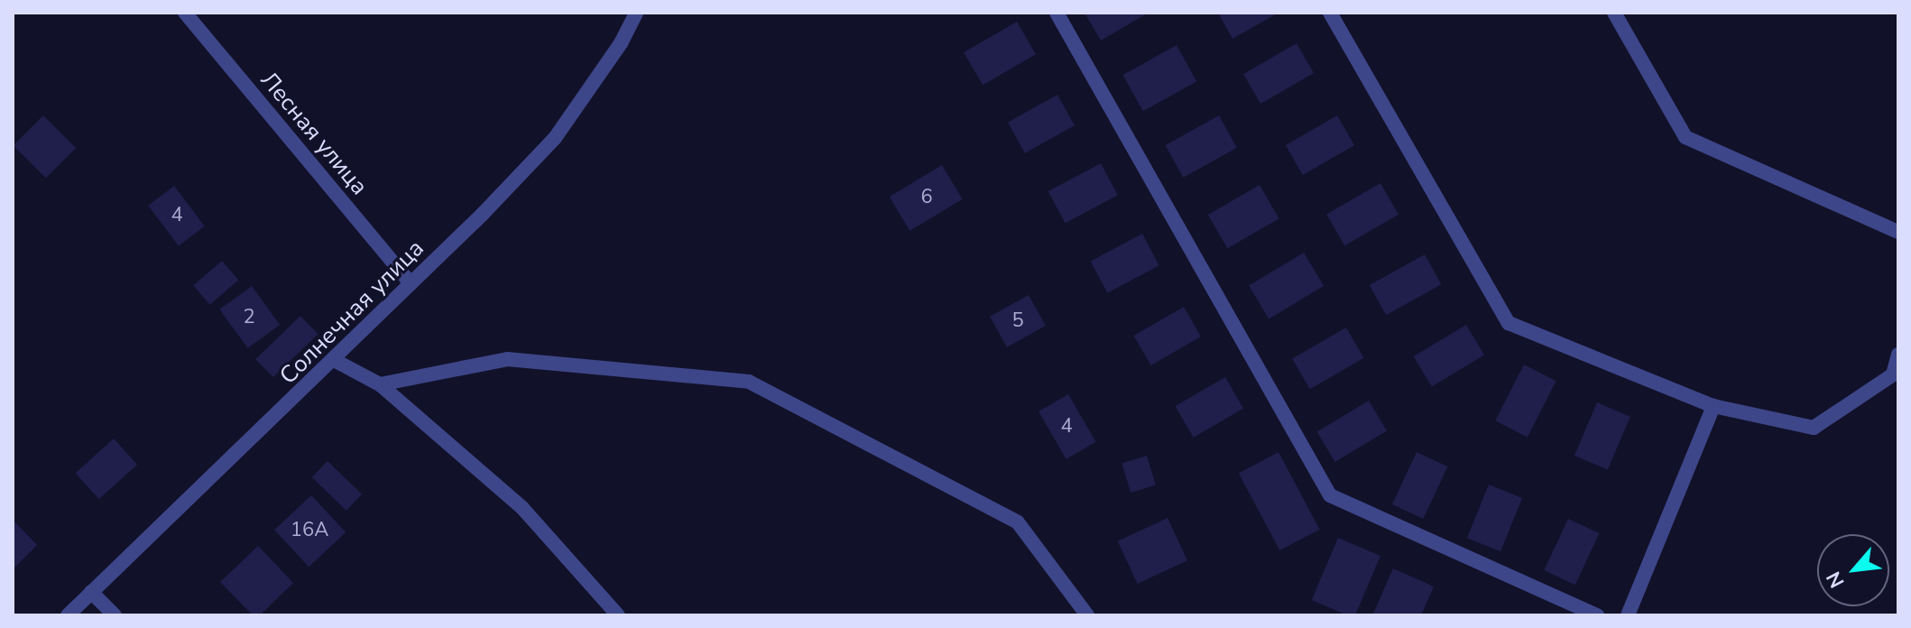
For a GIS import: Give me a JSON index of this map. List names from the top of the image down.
{
  "streets": {
    "street": ["Лесная улица", "Солнечная улица"]
  },
  "crossings": [
    ["Лесная улица", "Солнечная улица"]
  ],
  "house_numbers": [
    "6",
    "4",
    "2",
    "5",
    "4",
    "16А"
  ],
  "north": "bottom left"
}
